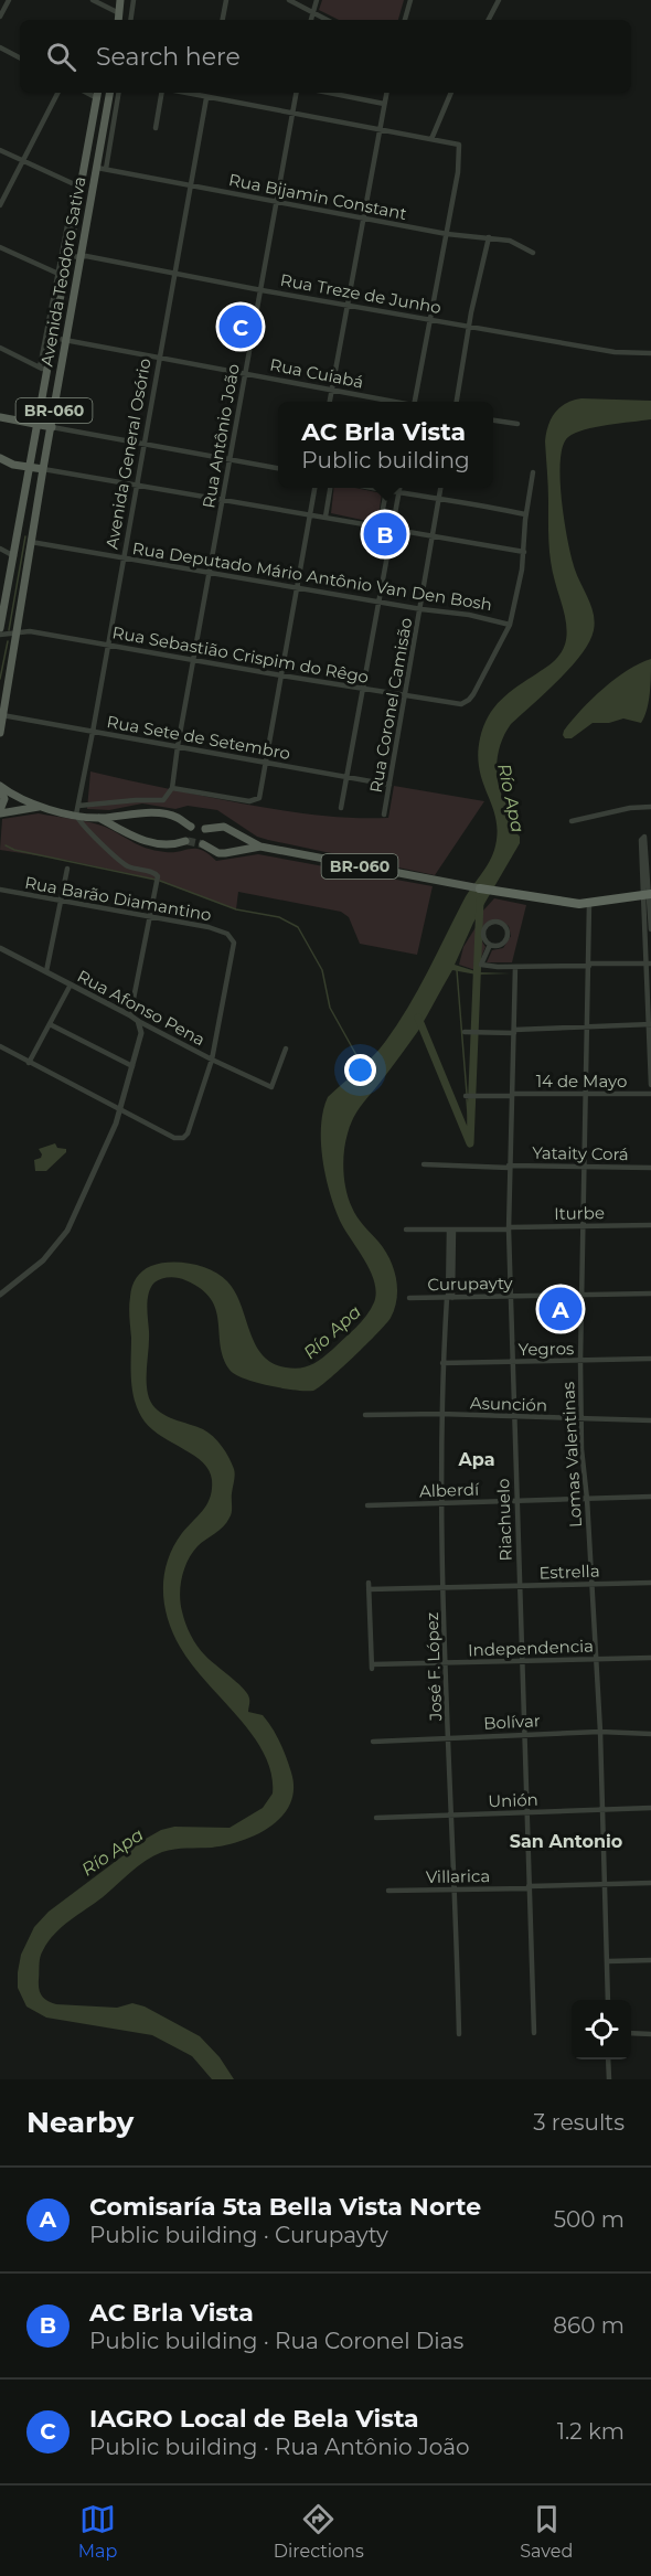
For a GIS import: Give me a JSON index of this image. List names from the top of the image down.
{
  "streets": {
    "main road": ["Avenida Teodoro Sativa", "BR-060"],
    "street": [
      "Rua Bijamin Constant",
      "Rua Treze de Junho",
      "Rua Cuiabá",
      "Rua Antônio João",
      "Avenida General Osório",
      "Rua Deputado Mário Antônio Van Den Bosh",
      "Rua Sebastião Crispim do Rêgo",
      "Rua Coronel Camisão",
      "Rua Sete de Setembro",
      "Rua Barão Diamantino",
      "Rua Afonso Pena",
      "14 de Mayo",
      "Yataity Corá",
      "Iturbe",
      "Curupayty",
      "Yegros",
      "Asunción",
      "Lomas Valentinas",
      "Alberdí",
      "Riachuelo",
      "Estrella",
      "Independencia",
      "José F. López",
      "Bolívar",
      "Unión",
      "Villarica"
    ]
  },
  "crossings": [
    ["Rua Bijamin Constant", "Avenida Teodoro Sativa"],
    ["Rua Bijamin Constant", "Rua Antônio João"],
    ["Rua Bijamin Constant", "Avenida General Osório"],
    ["Avenida Teodoro Sativa", "Rua Treze de Junho"],
    ["Avenida Teodoro Sativa", "Rua Cuiabá"],
    ["Avenida Teodoro Sativa", "Rua Deputado Mário Antônio Van Den Bosh"],
    ["Avenida Teodoro Sativa", "Rua Sebastião Crispim do Rêgo"],
    ["Avenida Teodoro Sativa", "Rua Sete de Setembro"],
    ["Rua Treze de Junho", "Rua Antônio João"],
    ["Rua Treze de Junho", "Avenida General Osório"],
    ["Rua Cuiabá", "Rua Antônio João"],
    ["Rua Cuiabá", "Avenida General Osório"],
    ["Rua Antônio João", "Rua Deputado Mário Antônio Van Den Bosh"],
    ["Rua Antônio João", "Rua Sebastião Crispim do Rêgo"],
    ["Rua Antônio João", "Rua Sete de Setembro"],
    ["Avenida General Osório", "Rua Deputado Mário Antônio Van Den Bosh"],
    ["Avenida General Osório", "Rua Sebastião Crispim do Rêgo"],
    ["Avenida General Osório", "Rua Sete de Setembro"],
    ["Rua Deputado Mário Antônio Van Den Bosh", "Rua Sebastião Crispim do Rêgo"],
    ["Rua Deputado Mário Antônio Van Den Bosh", "Rua Coronel Camisão"],
    ["Rua Sebastião Crispim do Rêgo", "Rua Coronel Camisão"],
    ["Rua Coronel Camisão", "Rua Sete de Setembro"],
    ["Rua Barão Diamantino", "Rua Afonso Pena"],
    ["14 de Mayo", "Lomas Valentinas"],
    ["14 de Mayo", "Riachuelo"],
    ["Yataity Corá", "Lomas Valentinas"],
    ["Yataity Corá", "Riachuelo"],
    ["Iturbe", "Lomas Valentinas"],
    ["Iturbe", "Riachuelo"],
    ["Iturbe", "José F. López"],
    ["Curupayty", "Lomas Valentinas"],
    ["Curupayty", "Riachuelo"],
    ["Curupayty", "José F. López"],
    ["Yegros", "Lomas Valentinas"],
    ["Yegros", "Riachuelo"],
    ["Yegros", "José F. López"],
    ["Asunción", "Lomas Valentinas"],
    ["Asunción", "Riachuelo"],
    ["Asunción", "José F. López"],
    ["Lomas Valentinas", "Alberdí"],
    ["Lomas Valentinas", "Estrella"],
    ["Lomas Valentinas", "Independencia"],
    ["Lomas Valentinas", "Bolívar"],
    ["Lomas Valentinas", "Unión"],
    ["Lomas Valentinas", "Villarica"],
    ["Alberdí", "Riachuelo"],
    ["Alberdí", "José F. López"],
    ["Riachuelo", "Estrella"],
    ["Riachuelo", "Independencia"],
    ["Riachuelo", "Bolívar"],
    ["Riachuelo", "Unión"],
    ["Riachuelo", "Villarica"],
    ["Estrella", "Independencia"],
    ["Estrella", "José F. López"],
    ["Independencia", "José F. López"],
    ["José F. López", "Bolívar"],
    ["José F. López", "Unión"],
    ["José F. López", "Villarica"]
  ],
  "districts": ["Apa", "San Antonio"],
  "water": ["Río Apa"],
  "page": {
    "search": "Search here",
    "pins": ["C", "B", "A"],
    "popup": ["AC Brla Vista", "Public building"],
    "heading": ["Nearby", "3 results"],
    "list": [
      {
        "mark": "A",
        "name": "Comisaría 5ta Bella Vista Norte",
        "note": "Public building · Curupayty",
        "value": "500 m"
      },
      {
        "mark": "B",
        "name": "AC Brla Vista",
        "note": "Public building · Rua Coronel Dias",
        "value": "860 m"
      },
      {
        "mark": "C",
        "name": "IAGRO Local de Bela Vista",
        "note": "Public building · Rua Antônio João",
        "value": "1.2 km"
      }
    ],
    "nav": ["Map", "Directions", "Saved"]
  }
}
